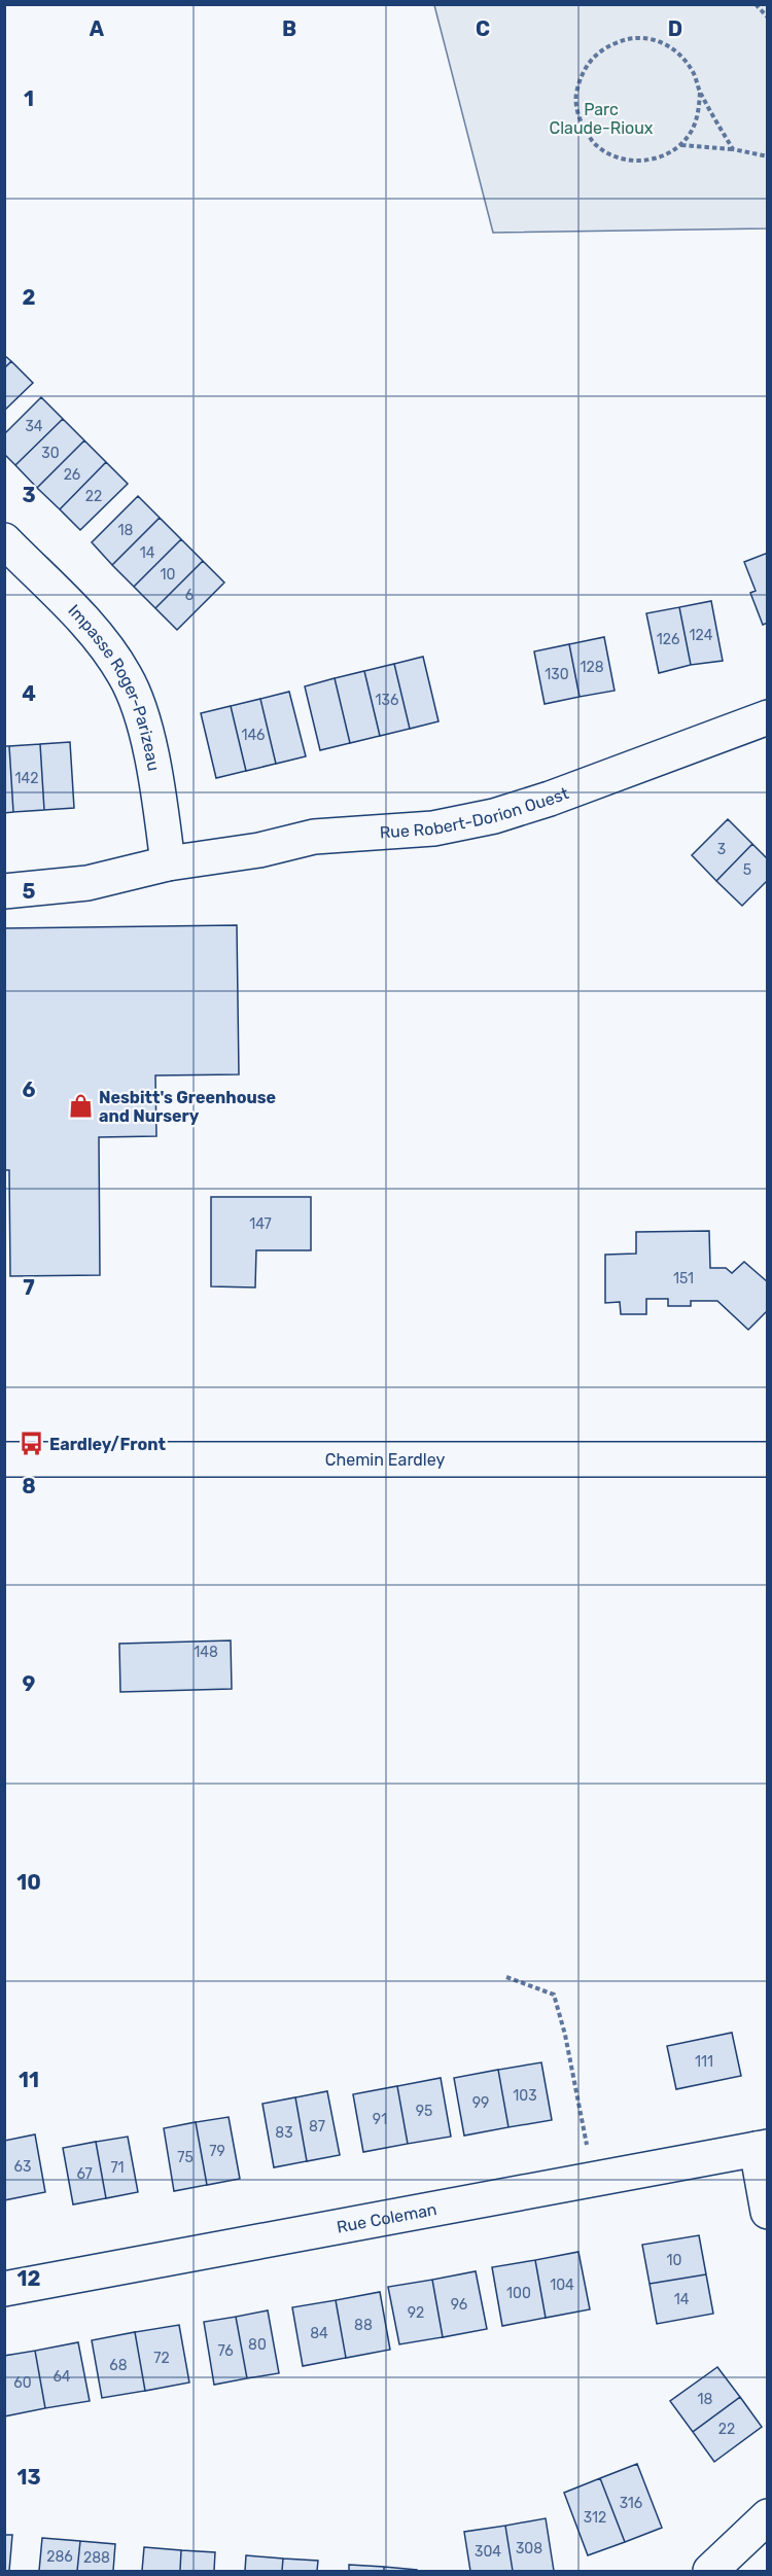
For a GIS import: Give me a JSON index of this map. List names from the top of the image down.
{
  "streets": {
    "street": [
      "Impasse Roger-Parizeau",
      "Rue Robert-Dorion Ouest",
      "Chemin Eardley",
      "Rue Coleman"
    ]
  },
  "crossings": [
    ["Impasse Roger-Parizeau", "Rue Robert-Dorion Ouest"]
  ],
  "parks": ["Parc Claude-Rioux"],
  "places": {
    "shop": ["Nesbitt's Greenhouse and Nursery"],
    "bus stop": ["Eardley/Front"]
  },
  "house_numbers": [
    "34",
    "30",
    "26",
    "22",
    "18",
    "14",
    "10",
    "6",
    "124",
    "126",
    "128",
    "130",
    "136",
    "146",
    "142",
    "3",
    "5",
    "147",
    "151",
    "148",
    "111",
    "103",
    "99",
    "95",
    "91",
    "87",
    "83",
    "79",
    "75",
    "63",
    "71",
    "67",
    "10",
    "104",
    "100",
    "14",
    "96",
    "92",
    "88",
    "84",
    "80",
    "76",
    "72",
    "68",
    "64",
    "60",
    "18",
    "22",
    "316",
    "312",
    "308",
    "304",
    "286",
    "288"
  ],
  "grid": {
    "columns": [
      "A",
      "B",
      "C",
      "D"
    ],
    "rows": [
      "1",
      "2",
      "3",
      "4",
      "5",
      "6",
      "7",
      "8",
      "9",
      "10",
      "11",
      "12",
      "13"
    ]
  }
}
